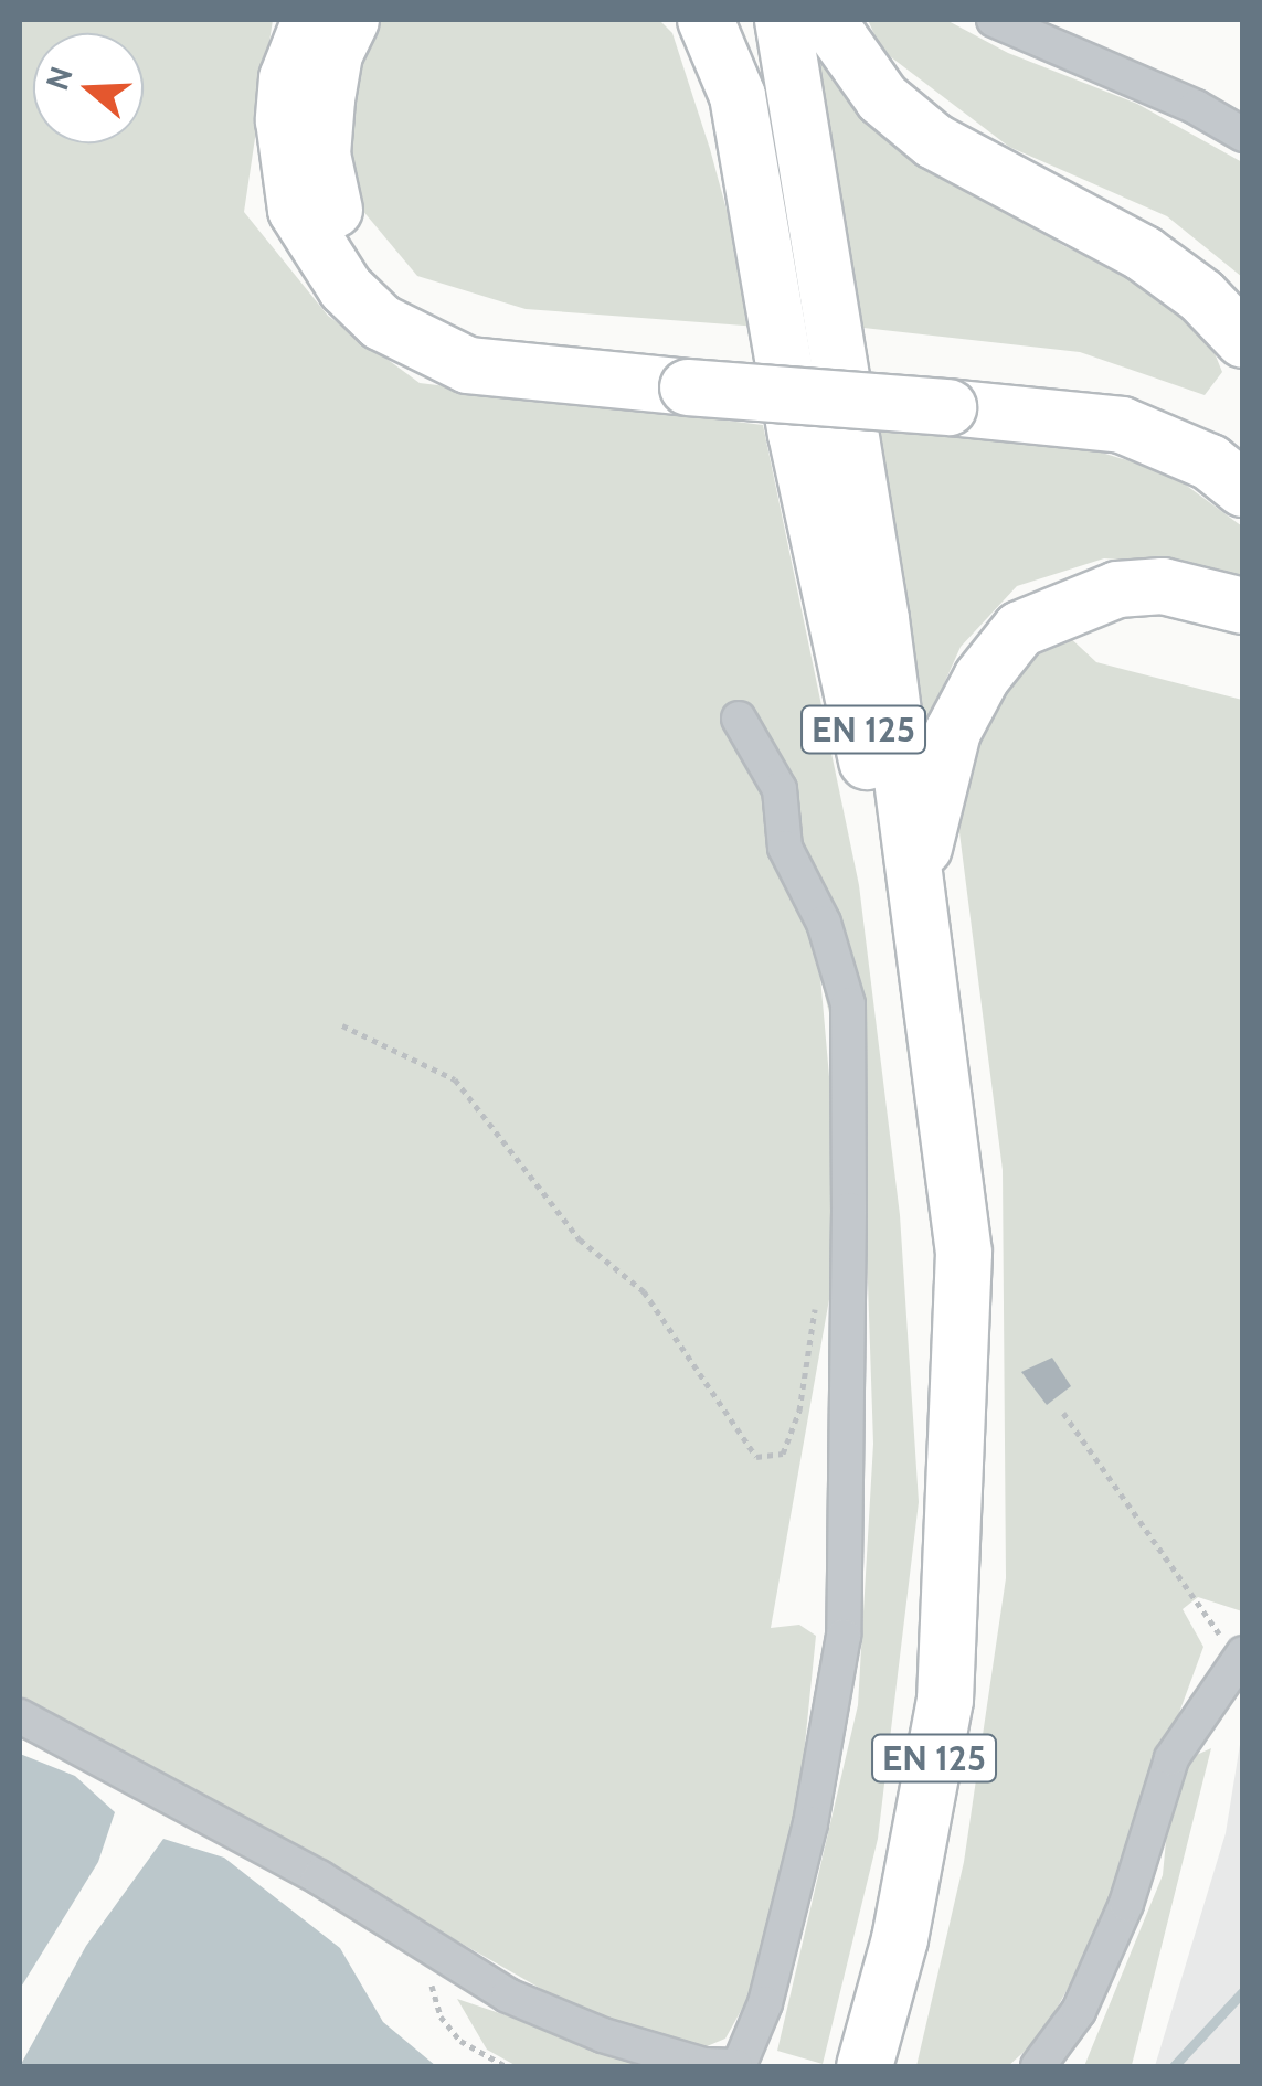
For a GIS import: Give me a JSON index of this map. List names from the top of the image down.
{
  "streets": {
    "main road": ["EN 125"]
  },
  "north": "left"
}
